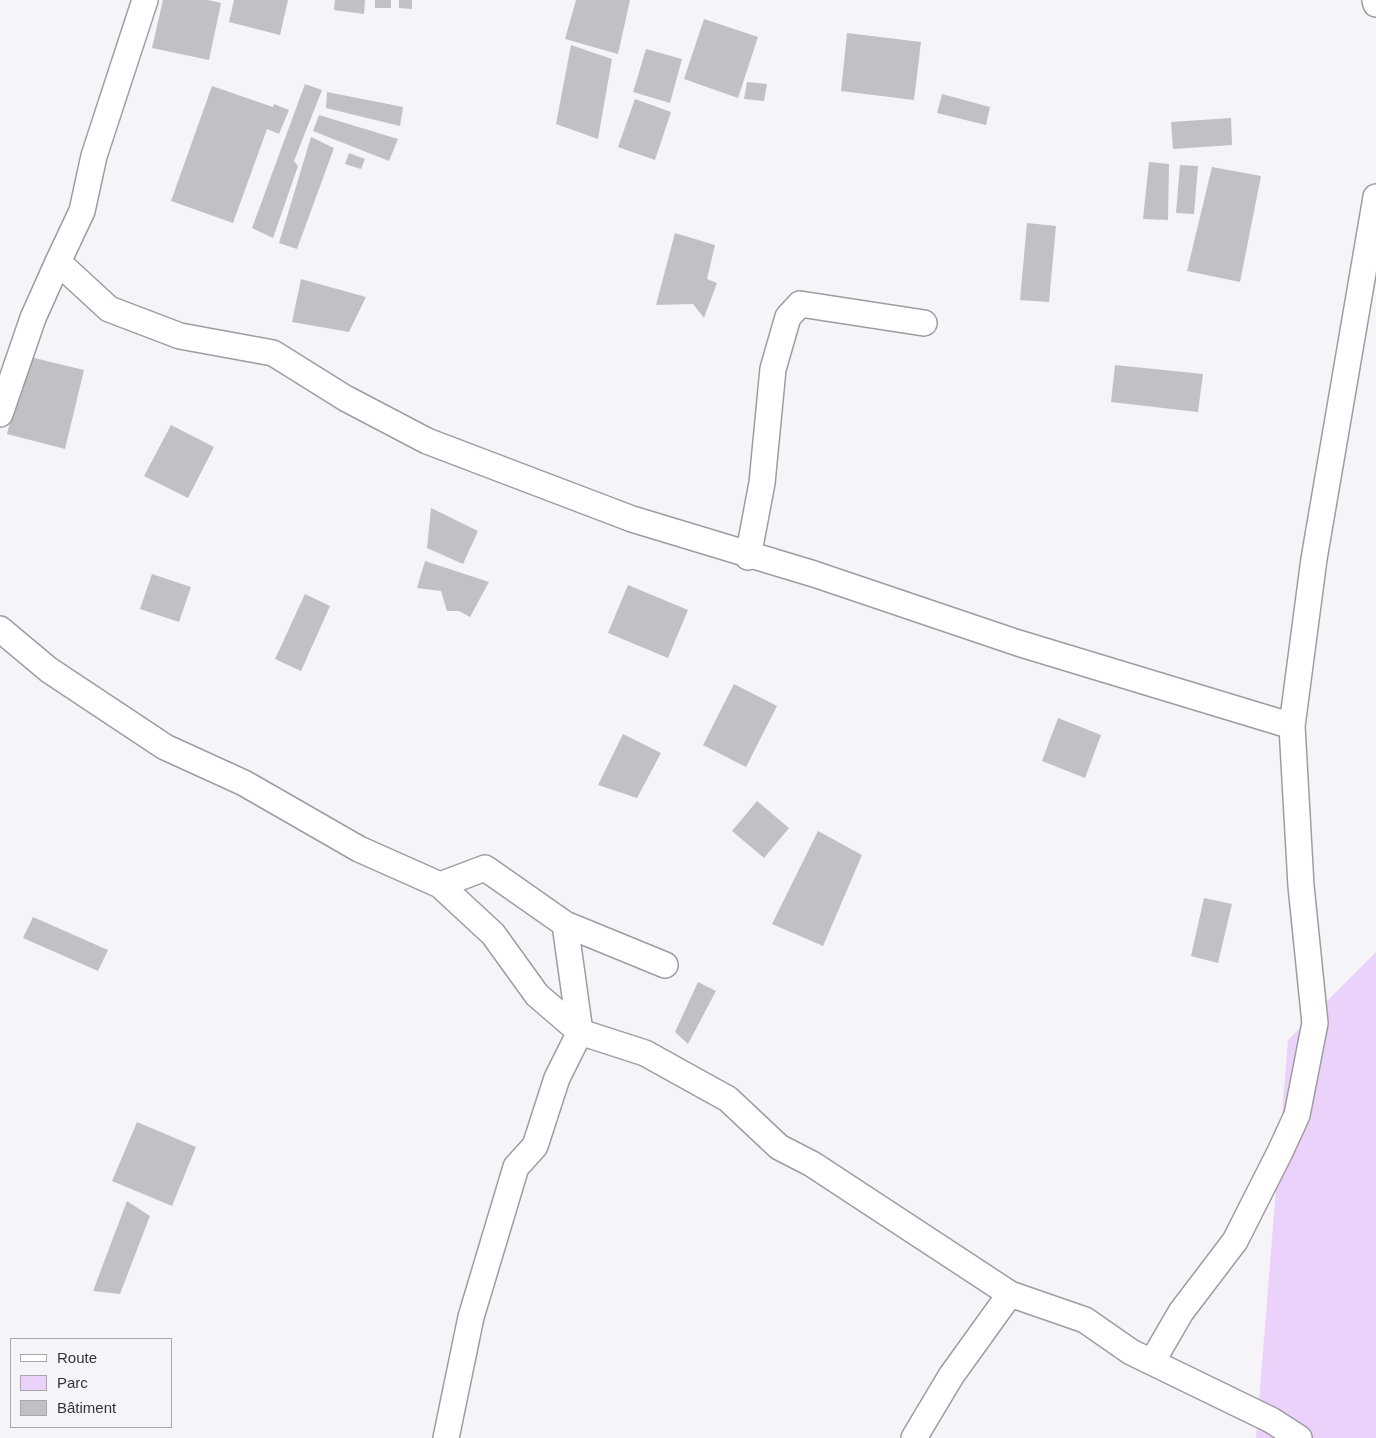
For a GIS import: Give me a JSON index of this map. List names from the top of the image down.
{
  "legend": ["Route", "Parc", "Bâtiment"]
}
